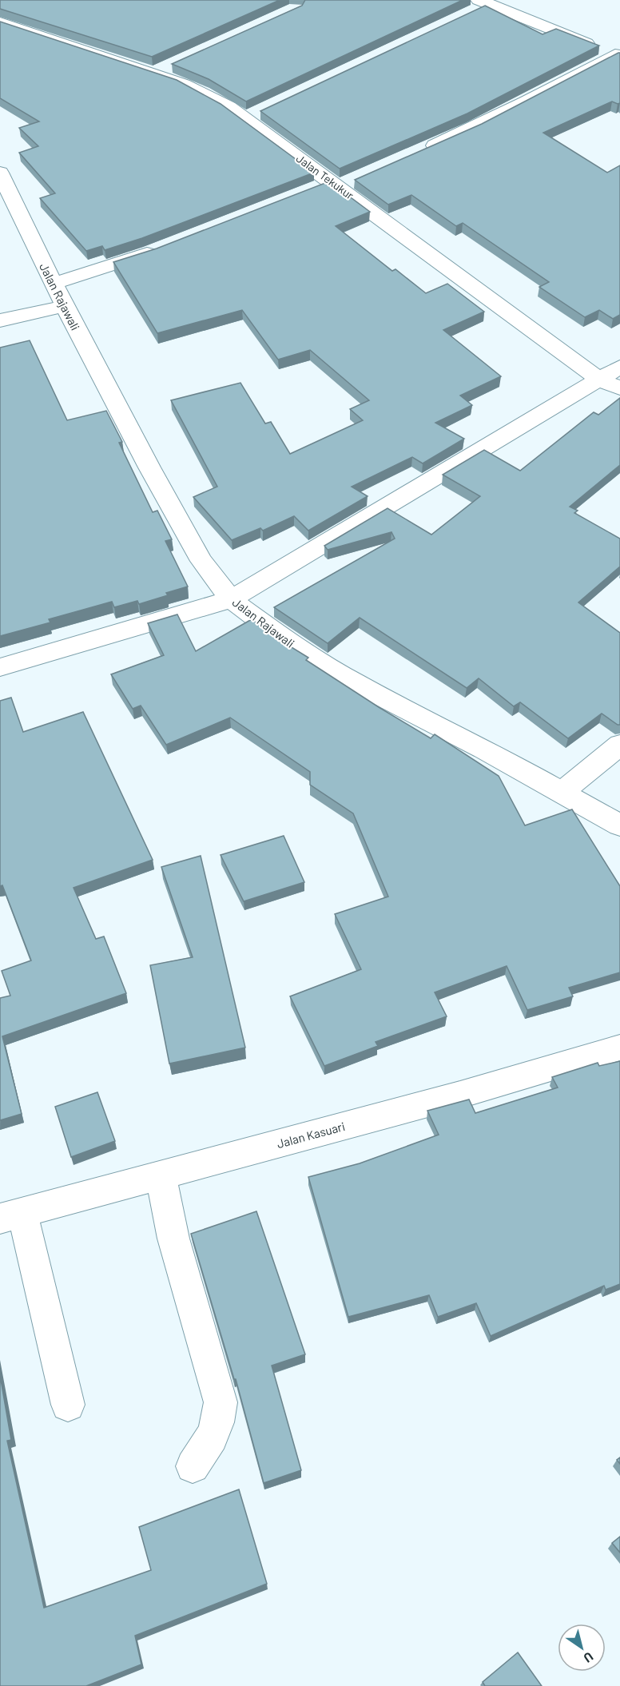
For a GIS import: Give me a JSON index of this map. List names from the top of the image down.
{
  "streets": {
    "street": ["Jalan Tekukur", "Jalan Rajawali", "Jalan Kasuari"]
  },
  "north": "bottom right"
}
